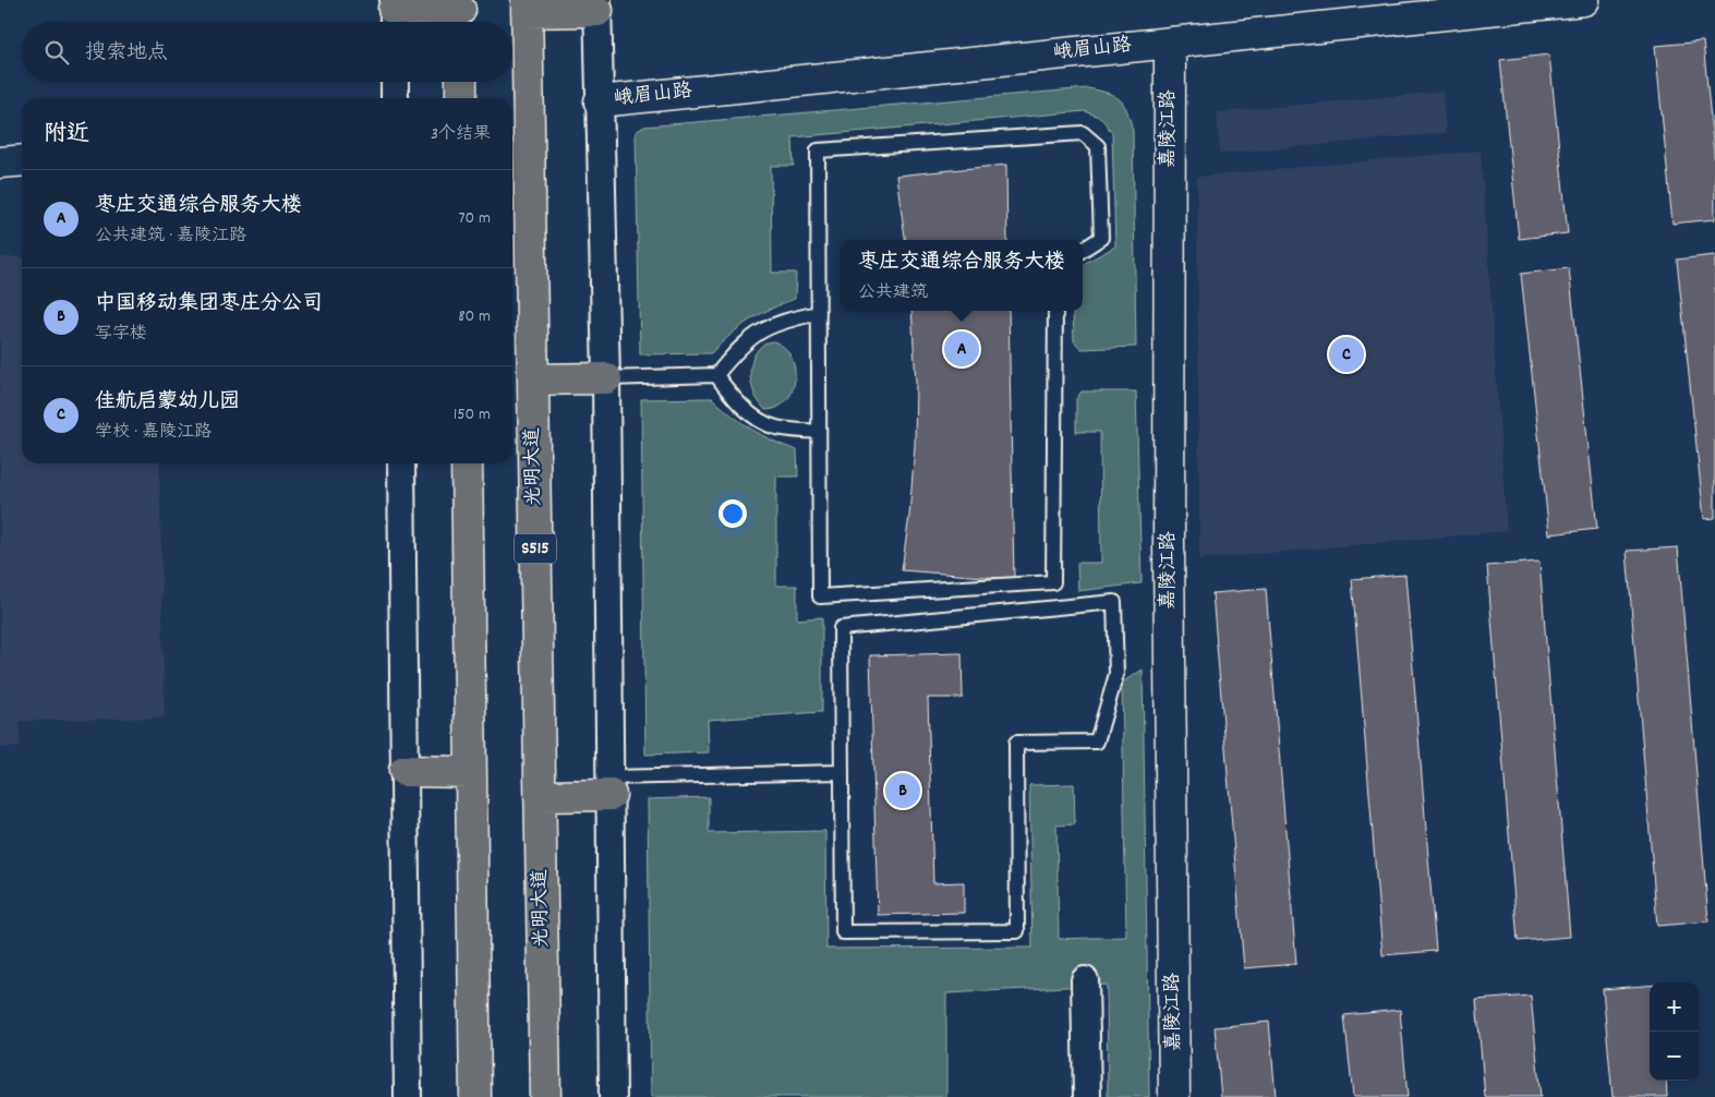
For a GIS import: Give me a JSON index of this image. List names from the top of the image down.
{
  "streets": {
    "main road": ["光明大道", "S515"],
    "street": ["峨眉山路", "嘉陵江路"]
  },
  "crossings": [
    ["峨眉山路", "嘉陵江路"]
  ],
  "page": {
    "search": "搜索地点",
    "heading": ["附近", "3个结果"],
    "list": [
      {
        "mark": "A",
        "name": "枣庄交通综合服务大楼",
        "note": "公共建筑 · 嘉陵江路",
        "value": "70 m"
      },
      {
        "mark": "B",
        "name": "中国移动集团枣庄分公司",
        "note": "写字楼",
        "value": "80 m"
      },
      {
        "mark": "C",
        "name": "佳航启蒙幼儿园",
        "note": "学校 · 嘉陵江路",
        "value": "150 m"
      }
    ],
    "popup": ["枣庄交通综合服务大楼", "公共建筑"],
    "pins": ["A", "C", "B"],
    "map_buttons": ["+", "−"]
  }
}
